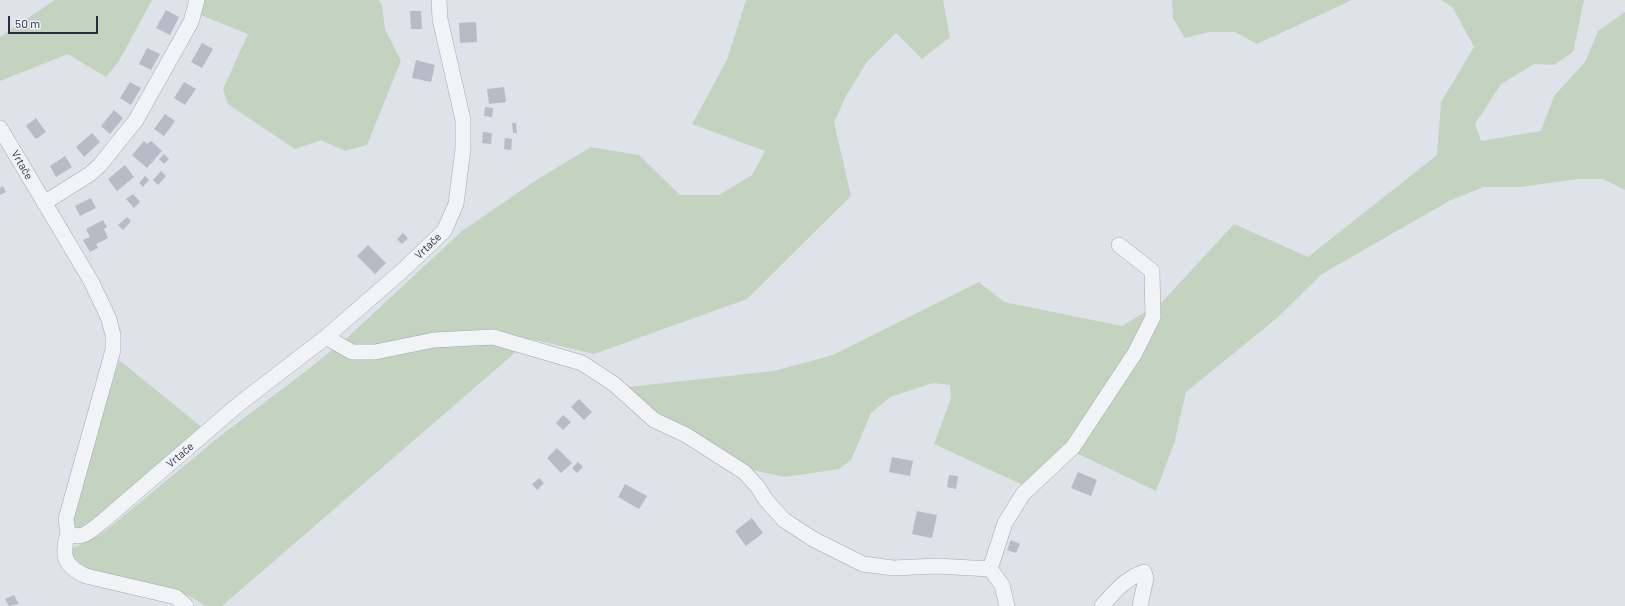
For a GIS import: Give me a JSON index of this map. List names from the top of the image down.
{
  "streets": {
    "street": ["Vrtače"]
  },
  "scale_bar": "50 m"
}
